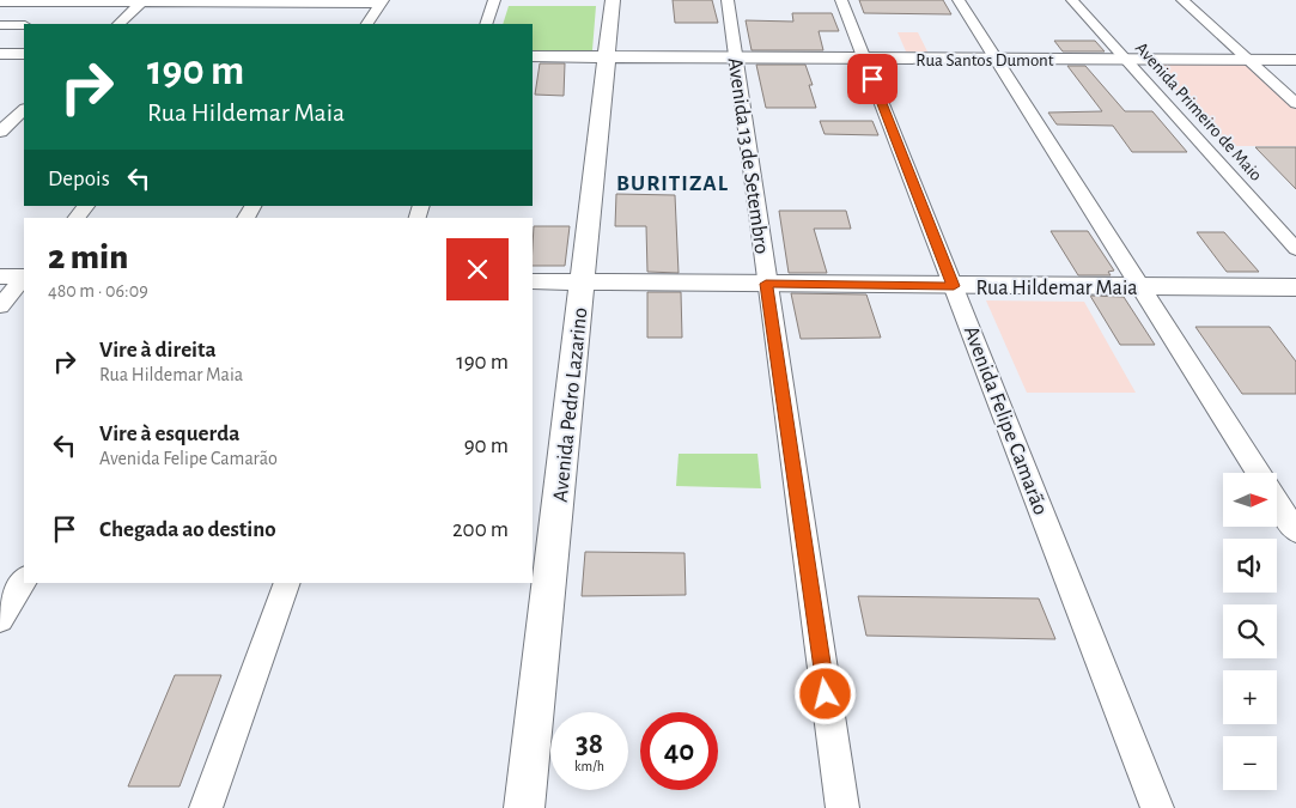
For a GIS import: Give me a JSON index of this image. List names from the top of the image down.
{
  "streets": {
    "main road": ["Rua Santos Dumont", "Rua Hildemar Maia", "Avenida Pedro Lazarino"],
    "street": ["Avenida Primeiro de Maio", "Avenida 13 de Setembro", "Avenida Felipe Camarão"]
  },
  "crossings": [
    ["Rua Santos Dumont", "Avenida Primeiro de Maio"],
    ["Rua Santos Dumont", "Avenida 13 de Setembro"],
    ["Rua Santos Dumont", "Avenida Pedro Lazarino"],
    ["Rua Santos Dumont", "Avenida Felipe Camarão"],
    ["Avenida 13 de Setembro", "Rua Hildemar Maia"],
    ["Rua Hildemar Maia", "Avenida Pedro Lazarino"],
    ["Rua Hildemar Maia", "Avenida Felipe Camarão"]
  ],
  "districts": ["BURITIZAL"],
  "north": "right",
  "page": {
    "turn": ["190 m", "Rua Hildemar Maia"],
    "then": "Depois",
    "heading": ["2 min", "480 m · 06:09"],
    "list": [
      {
        "name": "Vire à direita",
        "note": "Rua Hildemar Maia",
        "value": "190 m"
      },
      {
        "name": "Vire à esquerda",
        "note": "Avenida Felipe Camarão",
        "value": "90 m"
      },
      {
        "name": "Chegada ao destino",
        "value": "200 m"
      }
    ],
    "map_buttons": ["+", "−"],
    "speed": "38 km/h",
    "limit": "40"
  }
}
